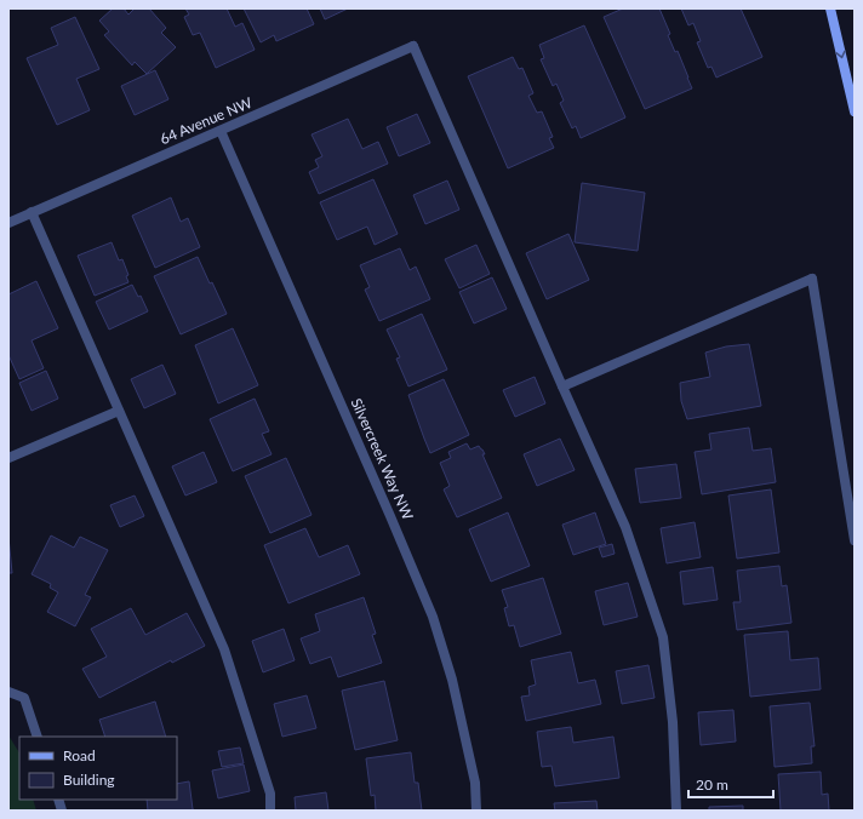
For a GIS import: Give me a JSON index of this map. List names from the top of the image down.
{
  "streets": {
    "street": ["64 Avenue NW", "Silvercreek Way NW"]
  },
  "crossings": [
    ["64 Avenue NW", "Silvercreek Way NW"]
  ],
  "legend": ["Road", "Building"],
  "scale_bar": "20 m"
}
